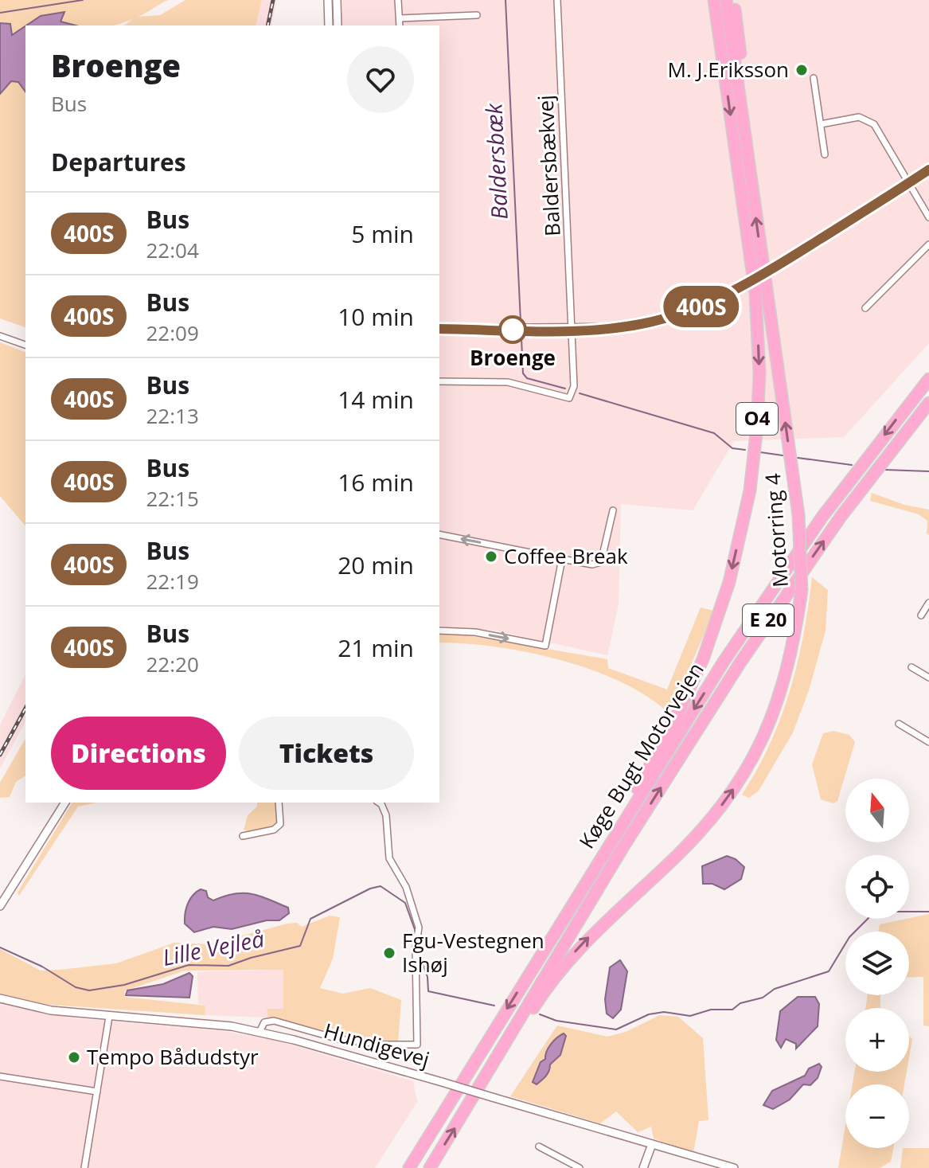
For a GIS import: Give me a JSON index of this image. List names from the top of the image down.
{
  "streets": {
    "highway": [
      "O4",
      "Motorring 4",
      "E 20",
      "Køge Bugt Motorvejen"
    ],
    "street": ["Baldersbækvej", "Hundigevej"]
  },
  "crossings": [
    ["O4", "Motorring 4"],
    ["Motorring 4", "Køge Bugt Motorvejen"]
  ],
  "water": ["Baldersbæk", "Lille Vejleå"],
  "places": [
    "M. J.Eriksson",
    "Broenge",
    "Coffee Break",
    "Fgu-Vestegnen Ishøj",
    "Tempo Bådudstyr"
  ],
  "lines": ["bus line 400S"],
  "north": "top",
  "page": {
    "on_map": "400S",
    "heading": [
      ["Broenge", "Bus"],
      "Departures"
    ],
    "list": [
      {
        "mark": "400S",
        "name": "Bus",
        "note": "22:04",
        "value": "5 min"
      },
      {
        "mark": "400S",
        "name": "Bus",
        "note": "22:09",
        "value": "10 min"
      },
      {
        "mark": "400S",
        "name": "Bus",
        "note": "22:13",
        "value": "14 min"
      },
      {
        "mark": "400S",
        "name": "Bus",
        "note": "22:15",
        "value": "16 min"
      },
      {
        "mark": "400S",
        "name": "Bus",
        "note": "22:19",
        "value": "20 min"
      },
      {
        "mark": "400S",
        "name": "Bus",
        "note": "22:20",
        "value": "21 min"
      }
    ],
    "buttons": ["Directions", "Tickets"],
    "map_buttons": ["+", "−"]
  }
}
